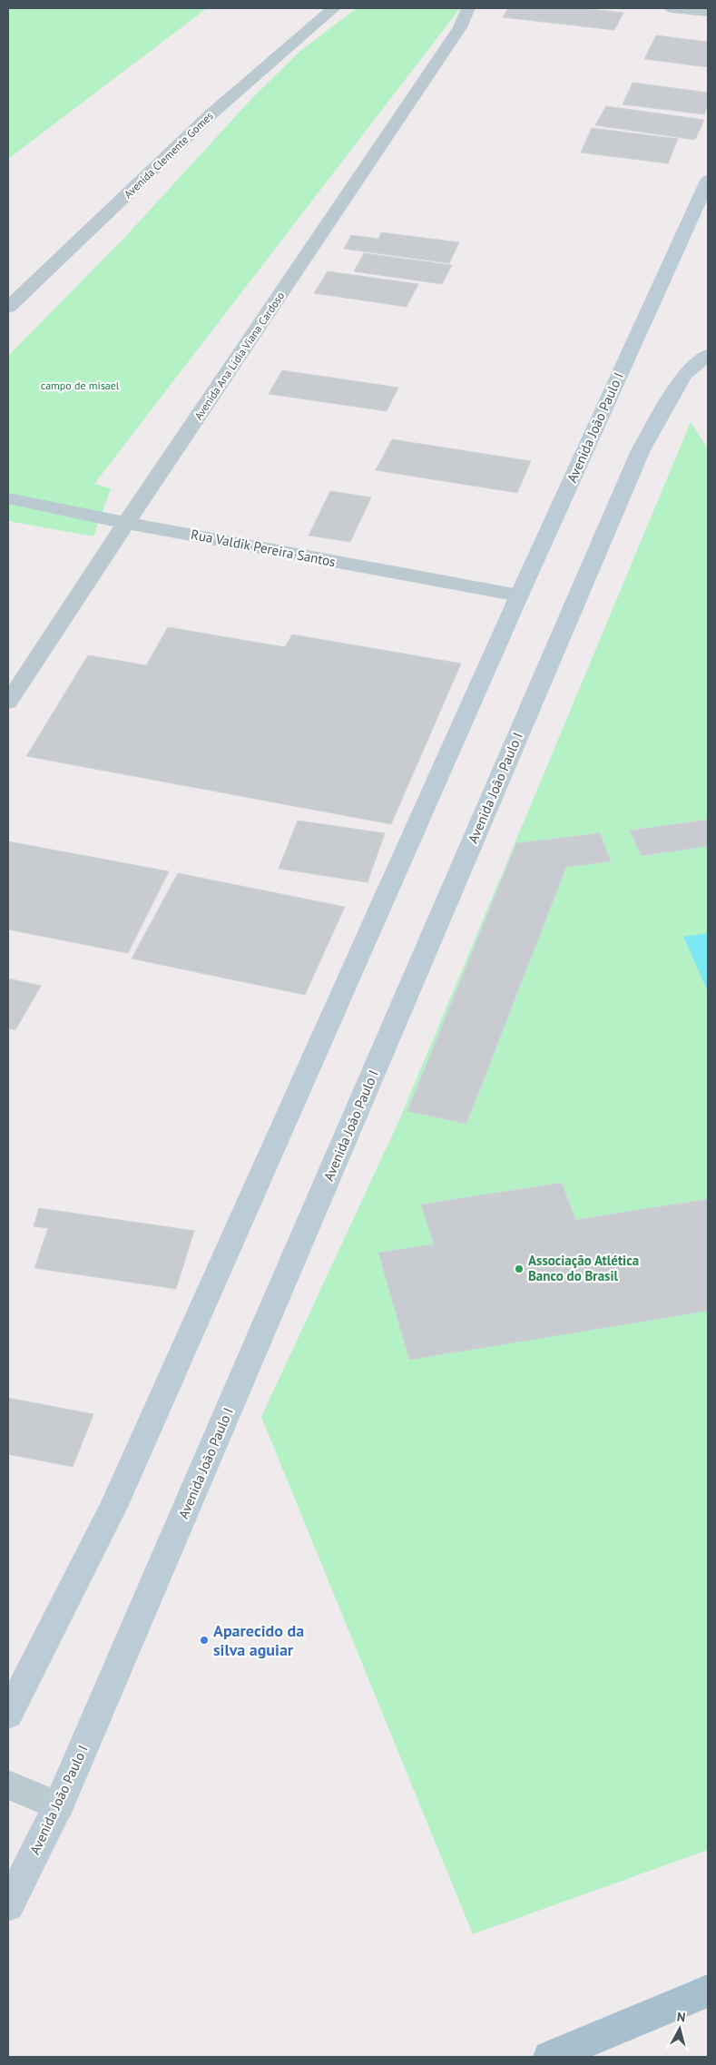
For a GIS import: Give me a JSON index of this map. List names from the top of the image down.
{
  "streets": {
    "main road": ["Avenida João Paulo I"],
    "street": ["Avenida Clemente Gomes", "Avenida Ana Lídia Viana Cardoso", "Rua Valdik Pereira Santos"]
  },
  "crossings": [
    ["Avenida Ana Lídia Viana Cardoso", "Rua Valdik Pereira Santos"],
    ["Avenida João Paulo I", "Rua Valdik Pereira Santos"]
  ],
  "parks": ["campo de misael"],
  "places": ["Associação Atlética Banco do Brasil", "Aparecido da silva aguiar"],
  "north": "top"
}
